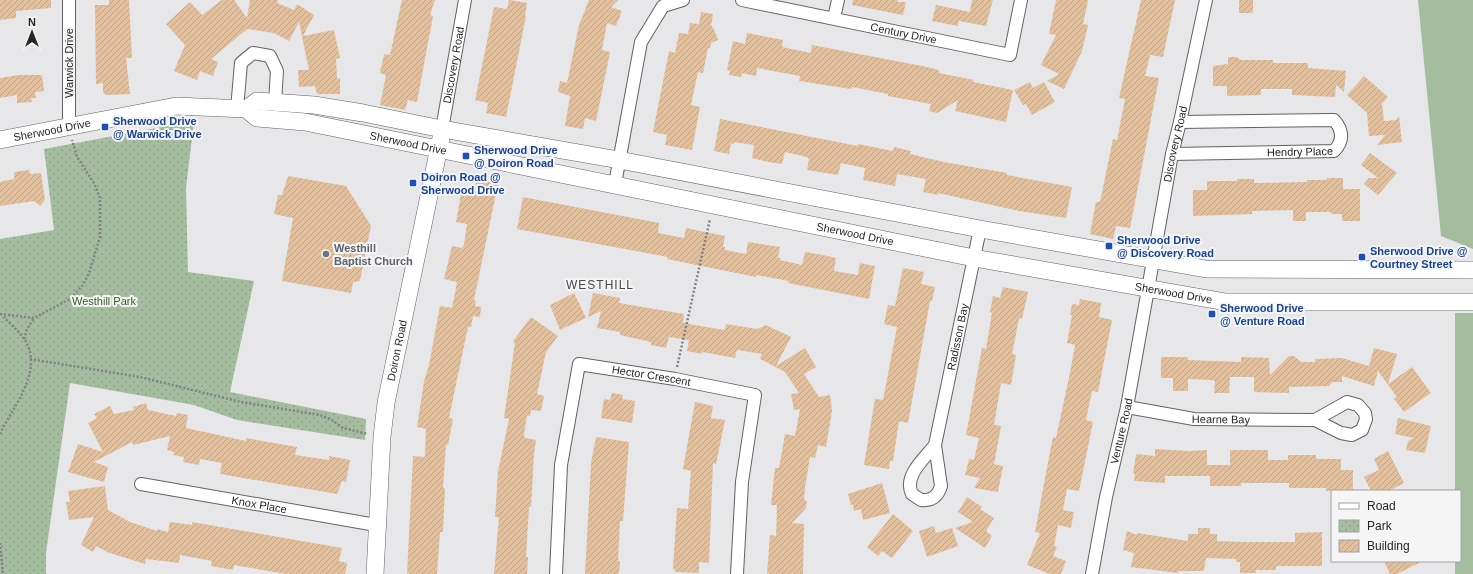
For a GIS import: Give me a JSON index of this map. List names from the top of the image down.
{
  "streets": {
    "street": [
      "Century Drive",
      "Warwick Drive",
      "Discovery Road",
      "Sherwood Drive",
      "Hendry Place",
      "Radisson Bay",
      "Doiron Road",
      "Hector Crescent",
      "Hearne Bay",
      "Venture Road",
      "Knox Place"
    ]
  },
  "crossings": [
    ["Warwick Drive", "Sherwood Drive"],
    ["Discovery Road", "Sherwood Drive"],
    ["Discovery Road", "Hendry Place"],
    ["Discovery Road", "Doiron Road"],
    ["Discovery Road", "Venture Road"],
    ["Sherwood Drive", "Radisson Bay"],
    ["Sherwood Drive", "Doiron Road"],
    ["Sherwood Drive", "Venture Road"],
    ["Doiron Road", "Knox Place"],
    ["Hearne Bay", "Venture Road"]
  ],
  "districts": ["WESTHILL"],
  "parks": ["Westhill Park"],
  "places": {
    "transit": [
      "Sherwood Drive @ Warwick Drive",
      "Sherwood Drive @ Doiron Road",
      "Doiron Road @ Sherwood Drive",
      "Sherwood Drive @ Discovery Road",
      "Sherwood Drive @ Courtney Street",
      "Sherwood Drive @ Venture Road"
    ],
    "other": ["Westhill Baptist Church"]
  },
  "legend": ["Road", "Park", "Building"],
  "north": "top"
}
